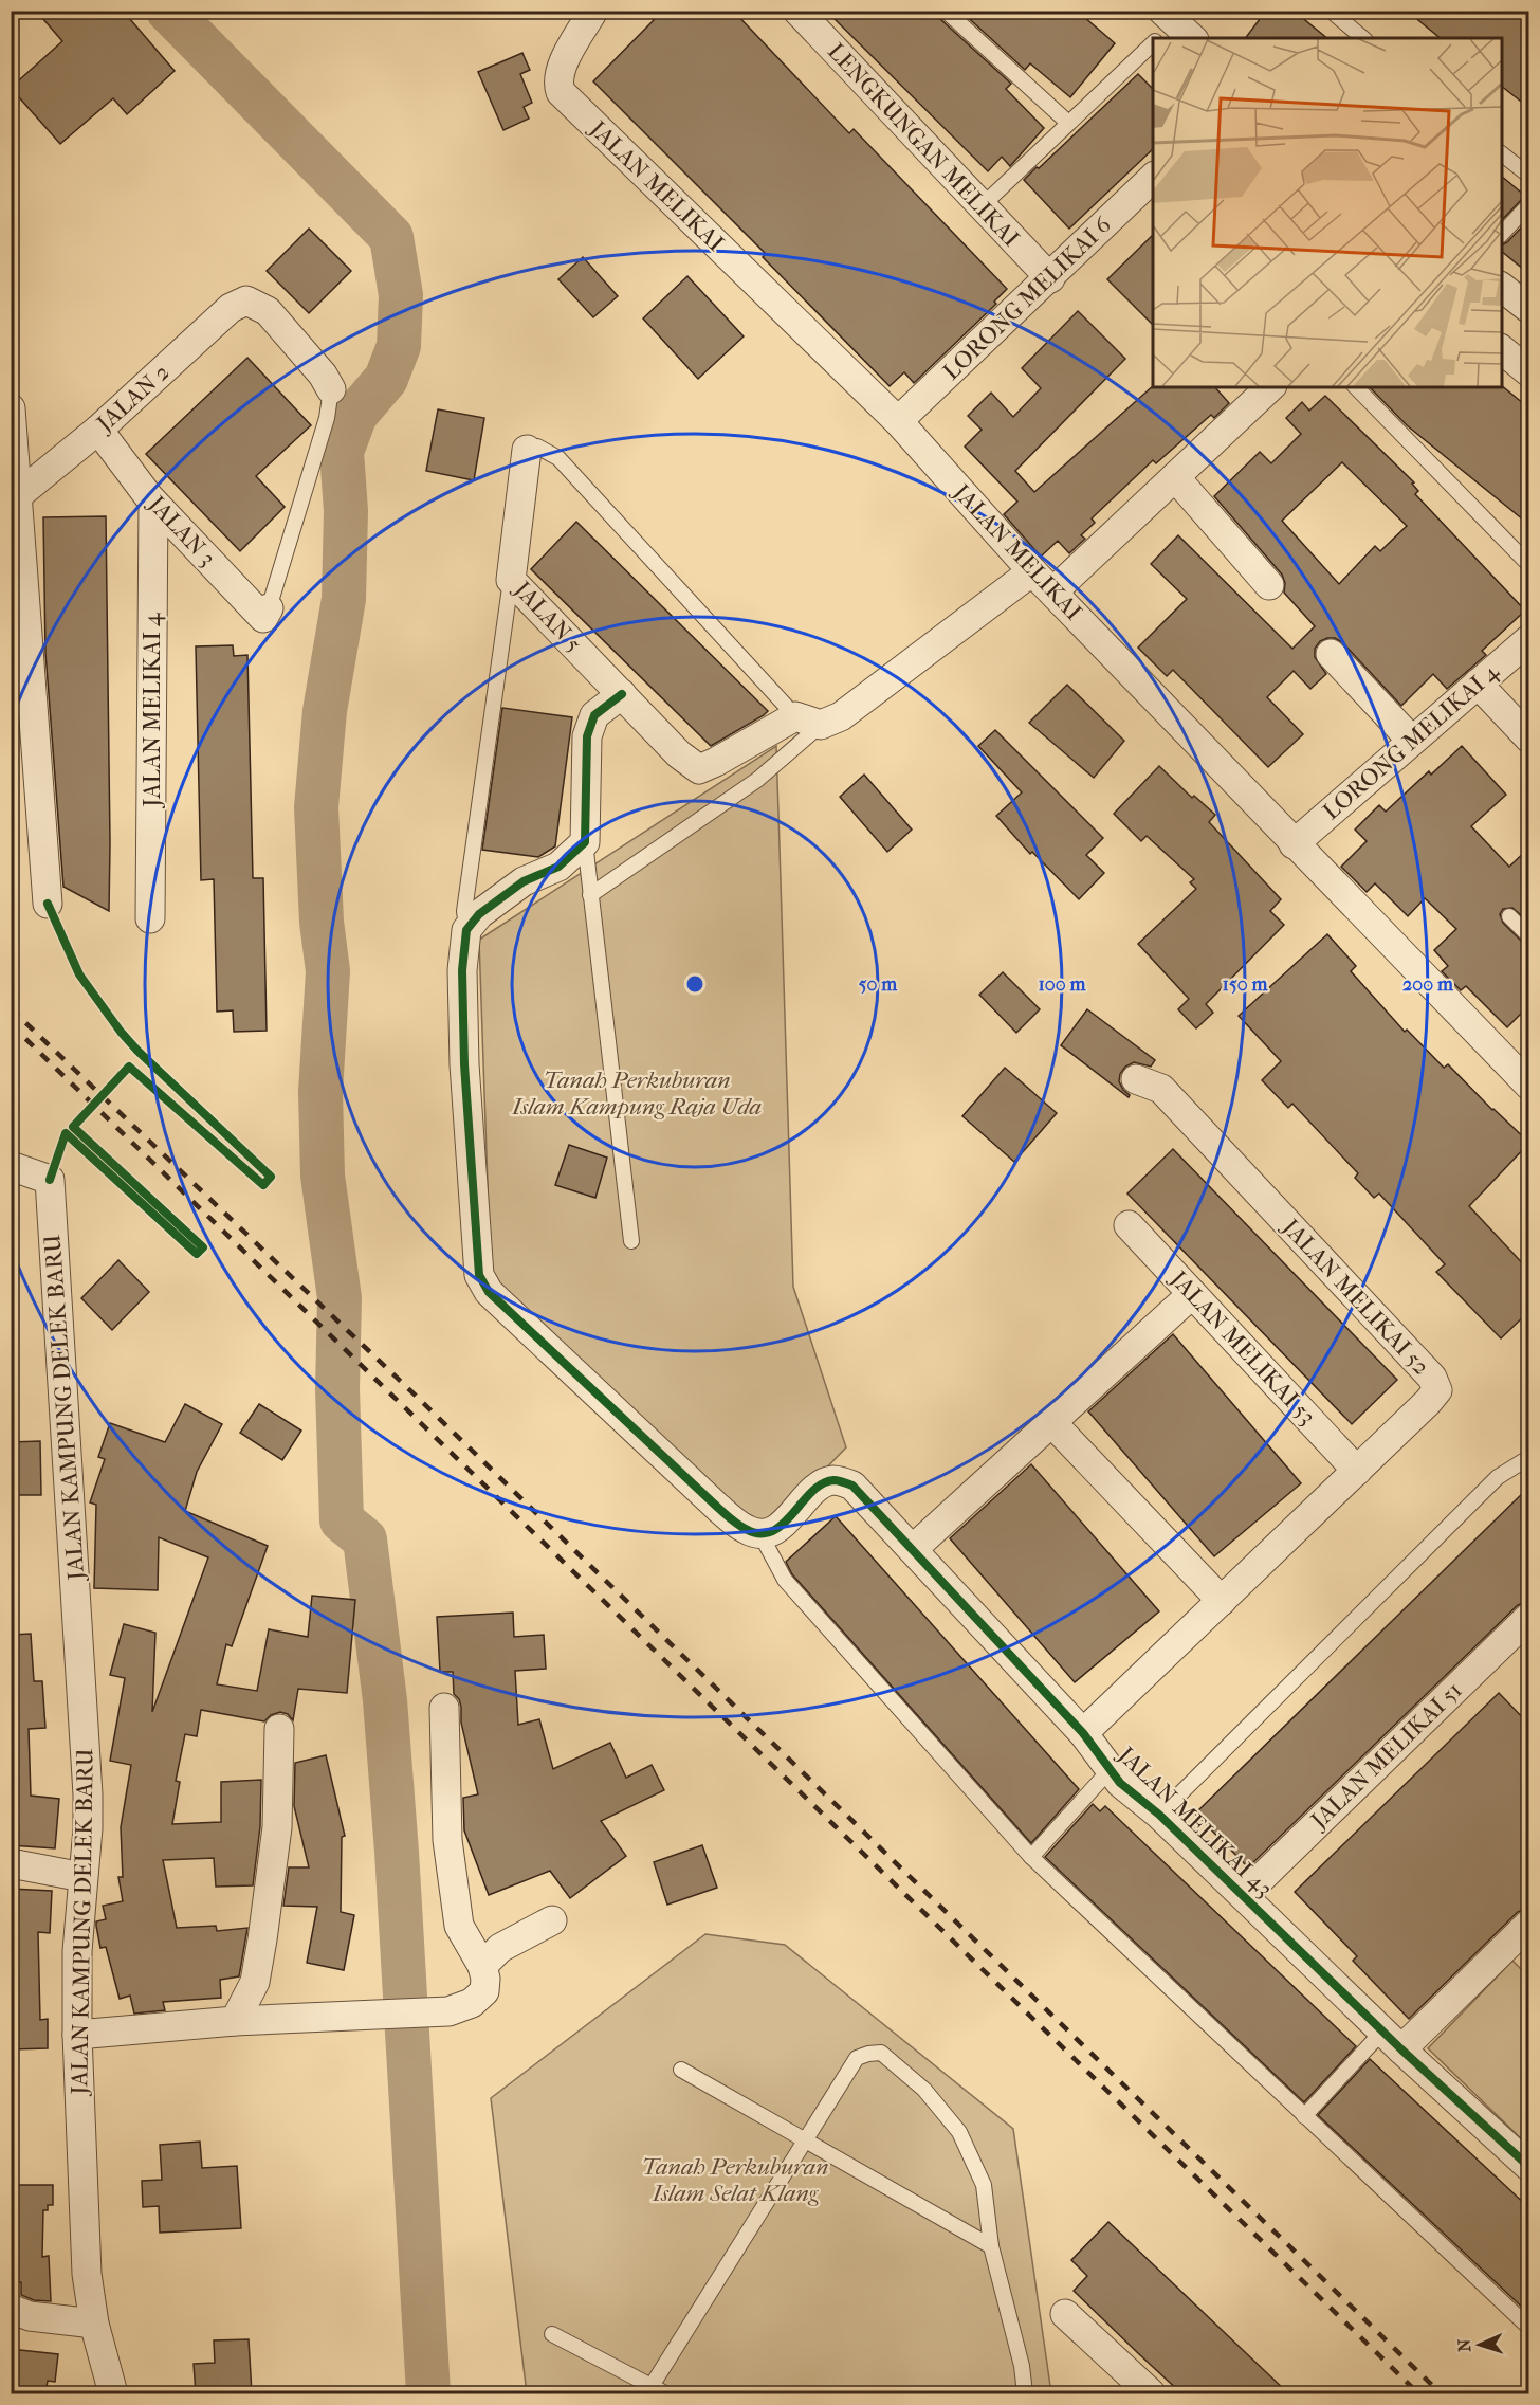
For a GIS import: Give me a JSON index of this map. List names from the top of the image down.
{
  "streets": {
    "street": [
      "LENGKUNGAN MELIKAI",
      "JALAN MELIKAI",
      "LORONG MELIKAI 6",
      "JALAN 2",
      "JALAN 3",
      "JALAN 5",
      "JALAN MELIKAI 4",
      "LORONG MELIKAI 4",
      "JALAN MELIKAI 52",
      "JALAN MELIKAI 53",
      "JALAN KAMPUNG DELEK BARU",
      "JALAN MELIKAI 51",
      "JALAN MELIKAI 43"
    ]
  },
  "crossings": [
    ["LENGKUNGAN MELIKAI", "LORONG MELIKAI 6"],
    ["JALAN MELIKAI", "LORONG MELIKAI 6"],
    ["JALAN MELIKAI", "LORONG MELIKAI 4"],
    ["JALAN 2", "JALAN 3"],
    ["JALAN 3", "JALAN MELIKAI 4"],
    ["JALAN MELIKAI 52", "JALAN MELIKAI 53"],
    ["JALAN MELIKAI 52", "JALAN MELIKAI 43"],
    ["JALAN MELIKAI 51", "JALAN MELIKAI 43"]
  ],
  "parks": ["Tanah Perkuburan Islam Kampung Raja Uda", "Tanah Perkuburan Islam Selat Klang"],
  "north": "left",
  "rings": [
    "50 m",
    "100 m",
    "150 m",
    "200 m"
  ]
}
